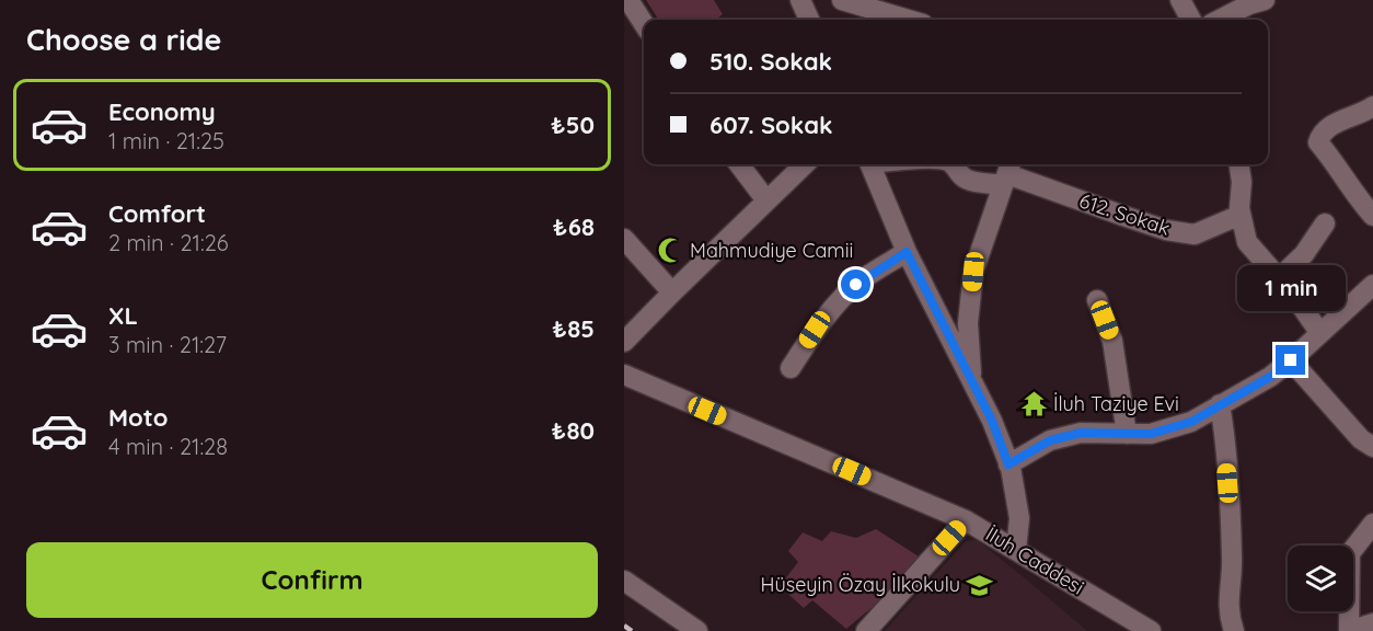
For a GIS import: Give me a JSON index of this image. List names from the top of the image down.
{
  "streets": {
    "street": ["612. Sokak", "İluh Caddesi"]
  },
  "places": {
    "mosque": ["Mahmudiye Camii"],
    "temple": ["İluh Taziye Evi"],
    "school or university": ["Hüseyin Özay İlkokulu"]
  },
  "page": {
    "heading": "Choose a ride",
    "banner": ["510. Sokak", "607. Sokak"],
    "list": [
      {
        "name": "Economy",
        "note": "1 min · 21:25",
        "value": "₺50"
      },
      {
        "name": "Comfort",
        "note": "2 min · 21:26",
        "value": "₺68"
      },
      {
        "name": "XL",
        "note": "3 min · 21:27",
        "value": "₺85"
      },
      {
        "name": "Moto",
        "note": "4 min · 21:28",
        "value": "₺80"
      }
    ],
    "bubble": "1 min",
    "buttons": "Confirm"
  }
}
